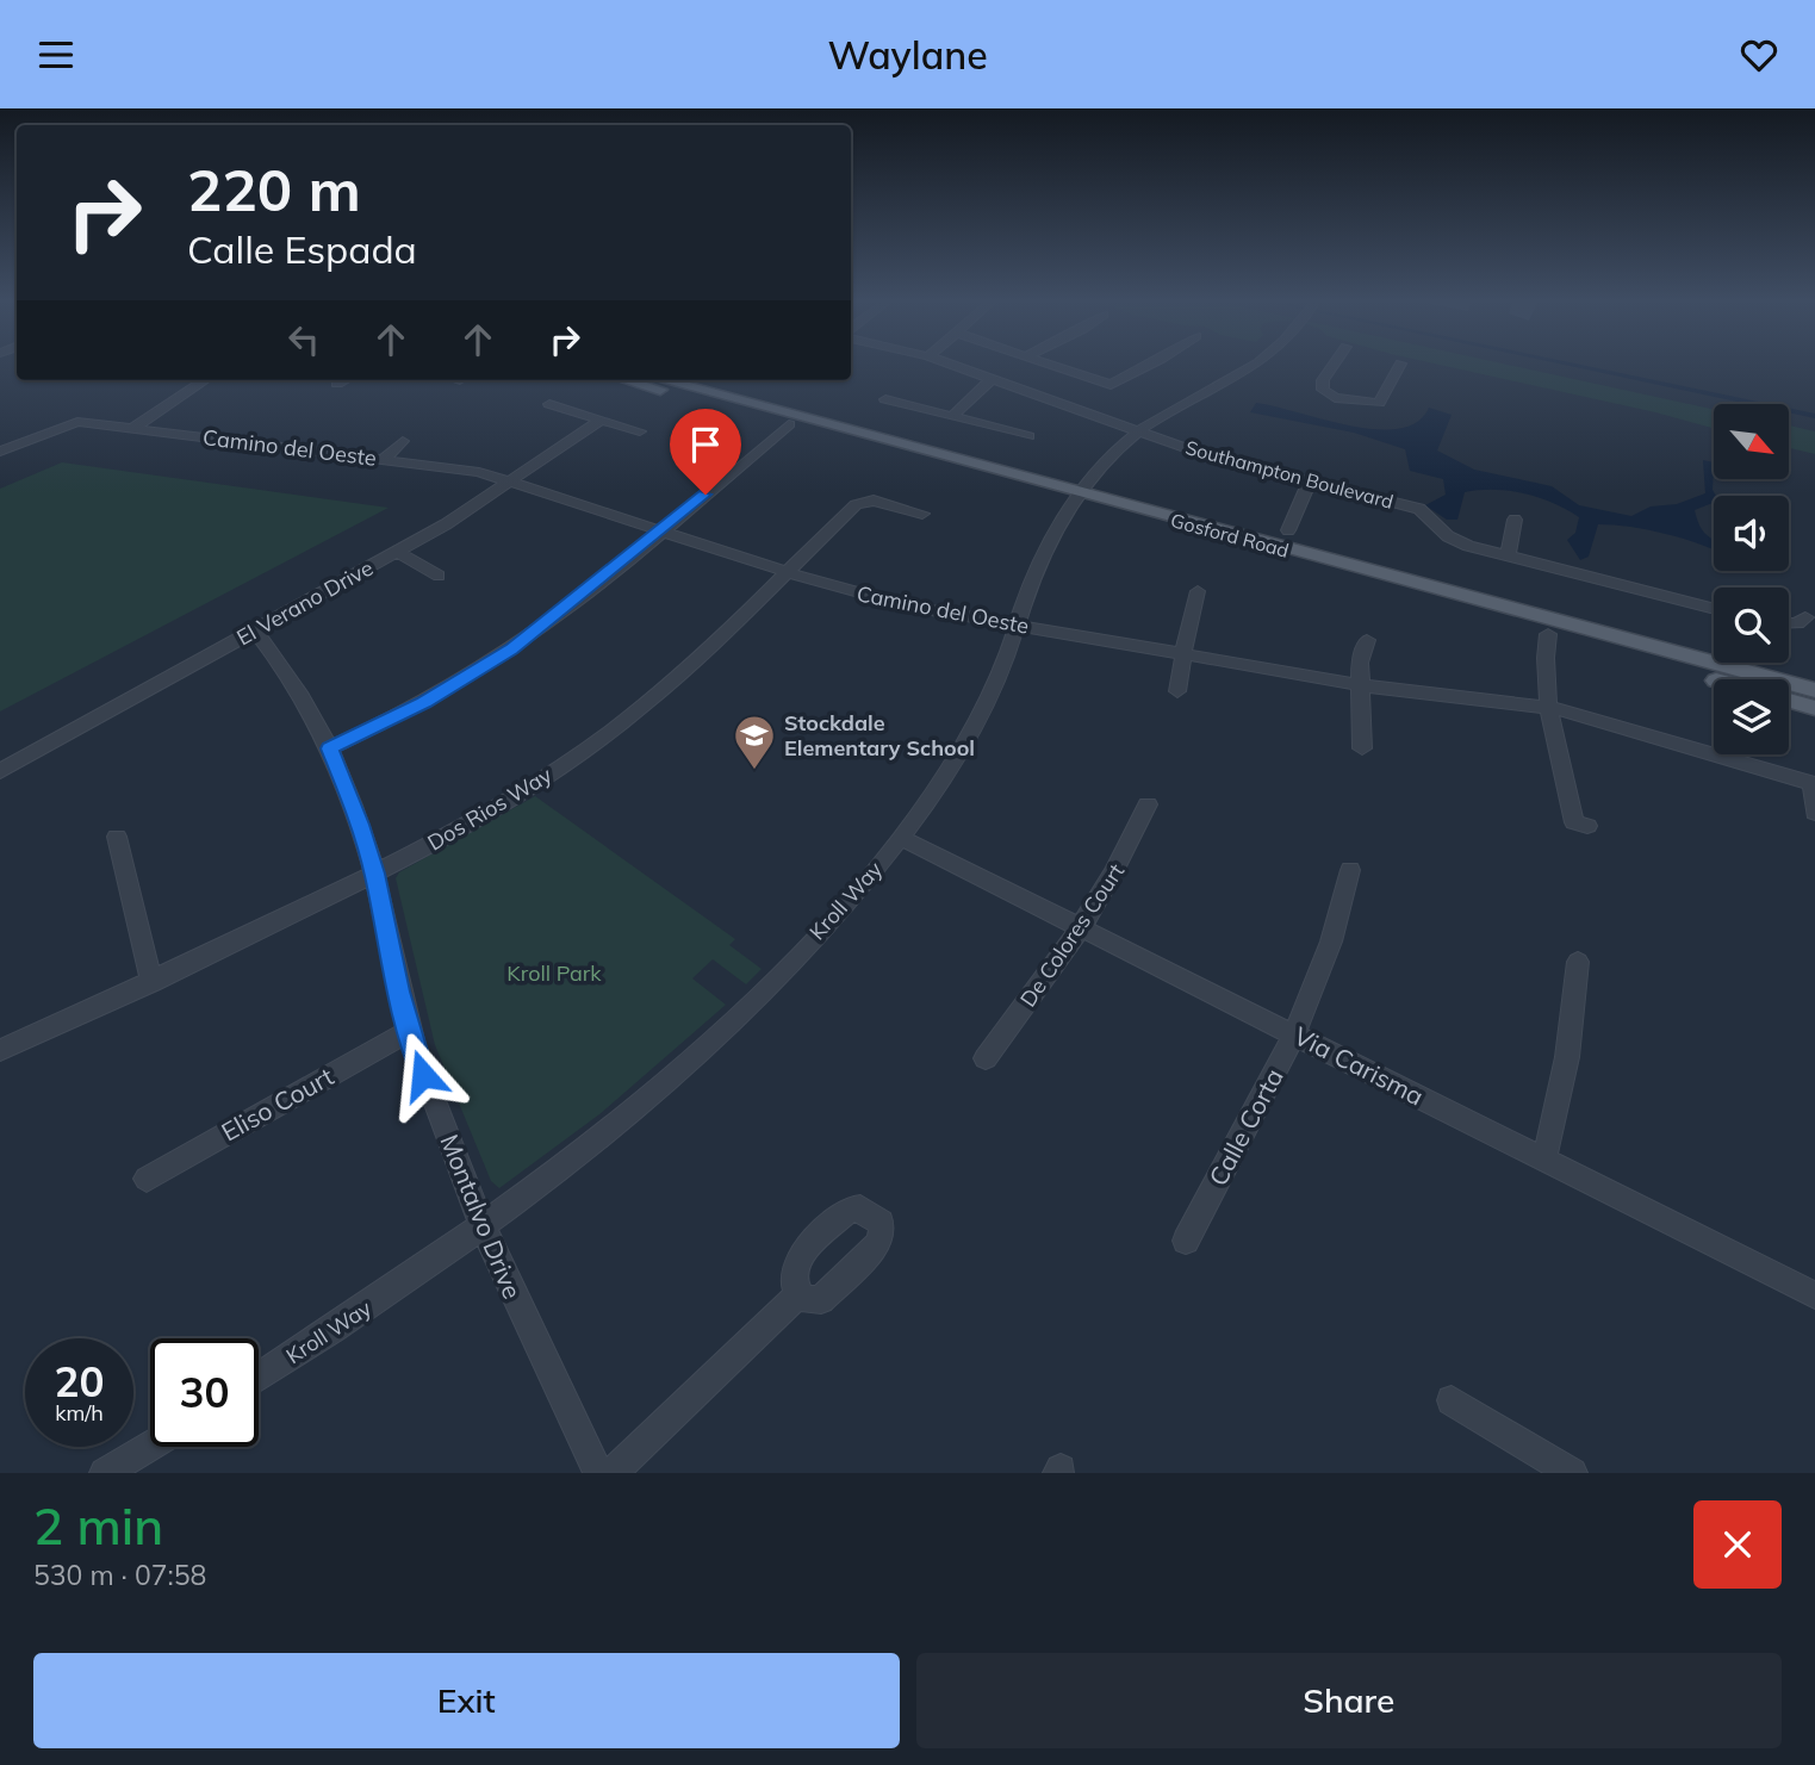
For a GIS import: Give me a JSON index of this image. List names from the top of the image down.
{
  "streets": {
    "main road": ["Gosford Road"],
    "street": [
      "Camino del Oeste",
      "Southampton Boulevard",
      "El Verano Drive",
      "Dos Rios Way",
      "Kroll Way",
      "De Colores Court",
      "Via Carisma",
      "Eliso Court",
      "Calle Corta",
      "Montalvo Drive"
    ]
  },
  "crossings": [
    ["Camino del Oeste", "El Verano Drive"],
    ["Camino del Oeste", "Dos Rios Way"],
    ["Camino del Oeste", "Kroll Way"],
    ["Southampton Boulevard", "Kroll Way"],
    ["Gosford Road", "Kroll Way"],
    ["El Verano Drive", "Montalvo Drive"],
    ["Dos Rios Way", "Montalvo Drive"],
    ["Kroll Way", "Via Carisma"],
    ["Kroll Way", "Montalvo Drive"],
    ["De Colores Court", "Via Carisma"],
    ["Via Carisma", "Calle Corta"],
    ["Eliso Court", "Montalvo Drive"]
  ],
  "parks": ["Kroll Park"],
  "places": {
    "school or university": ["Stockdale Elementary School"]
  },
  "north": "bottom right",
  "page": {
    "header": "Waylane",
    "turn": ["220 m", "Calle Espada"],
    "speed": "20 km/h",
    "limit": "30",
    "heading": ["2 min", "530 m · 07:58"],
    "buttons": ["Exit", "Share"]
  }
}
